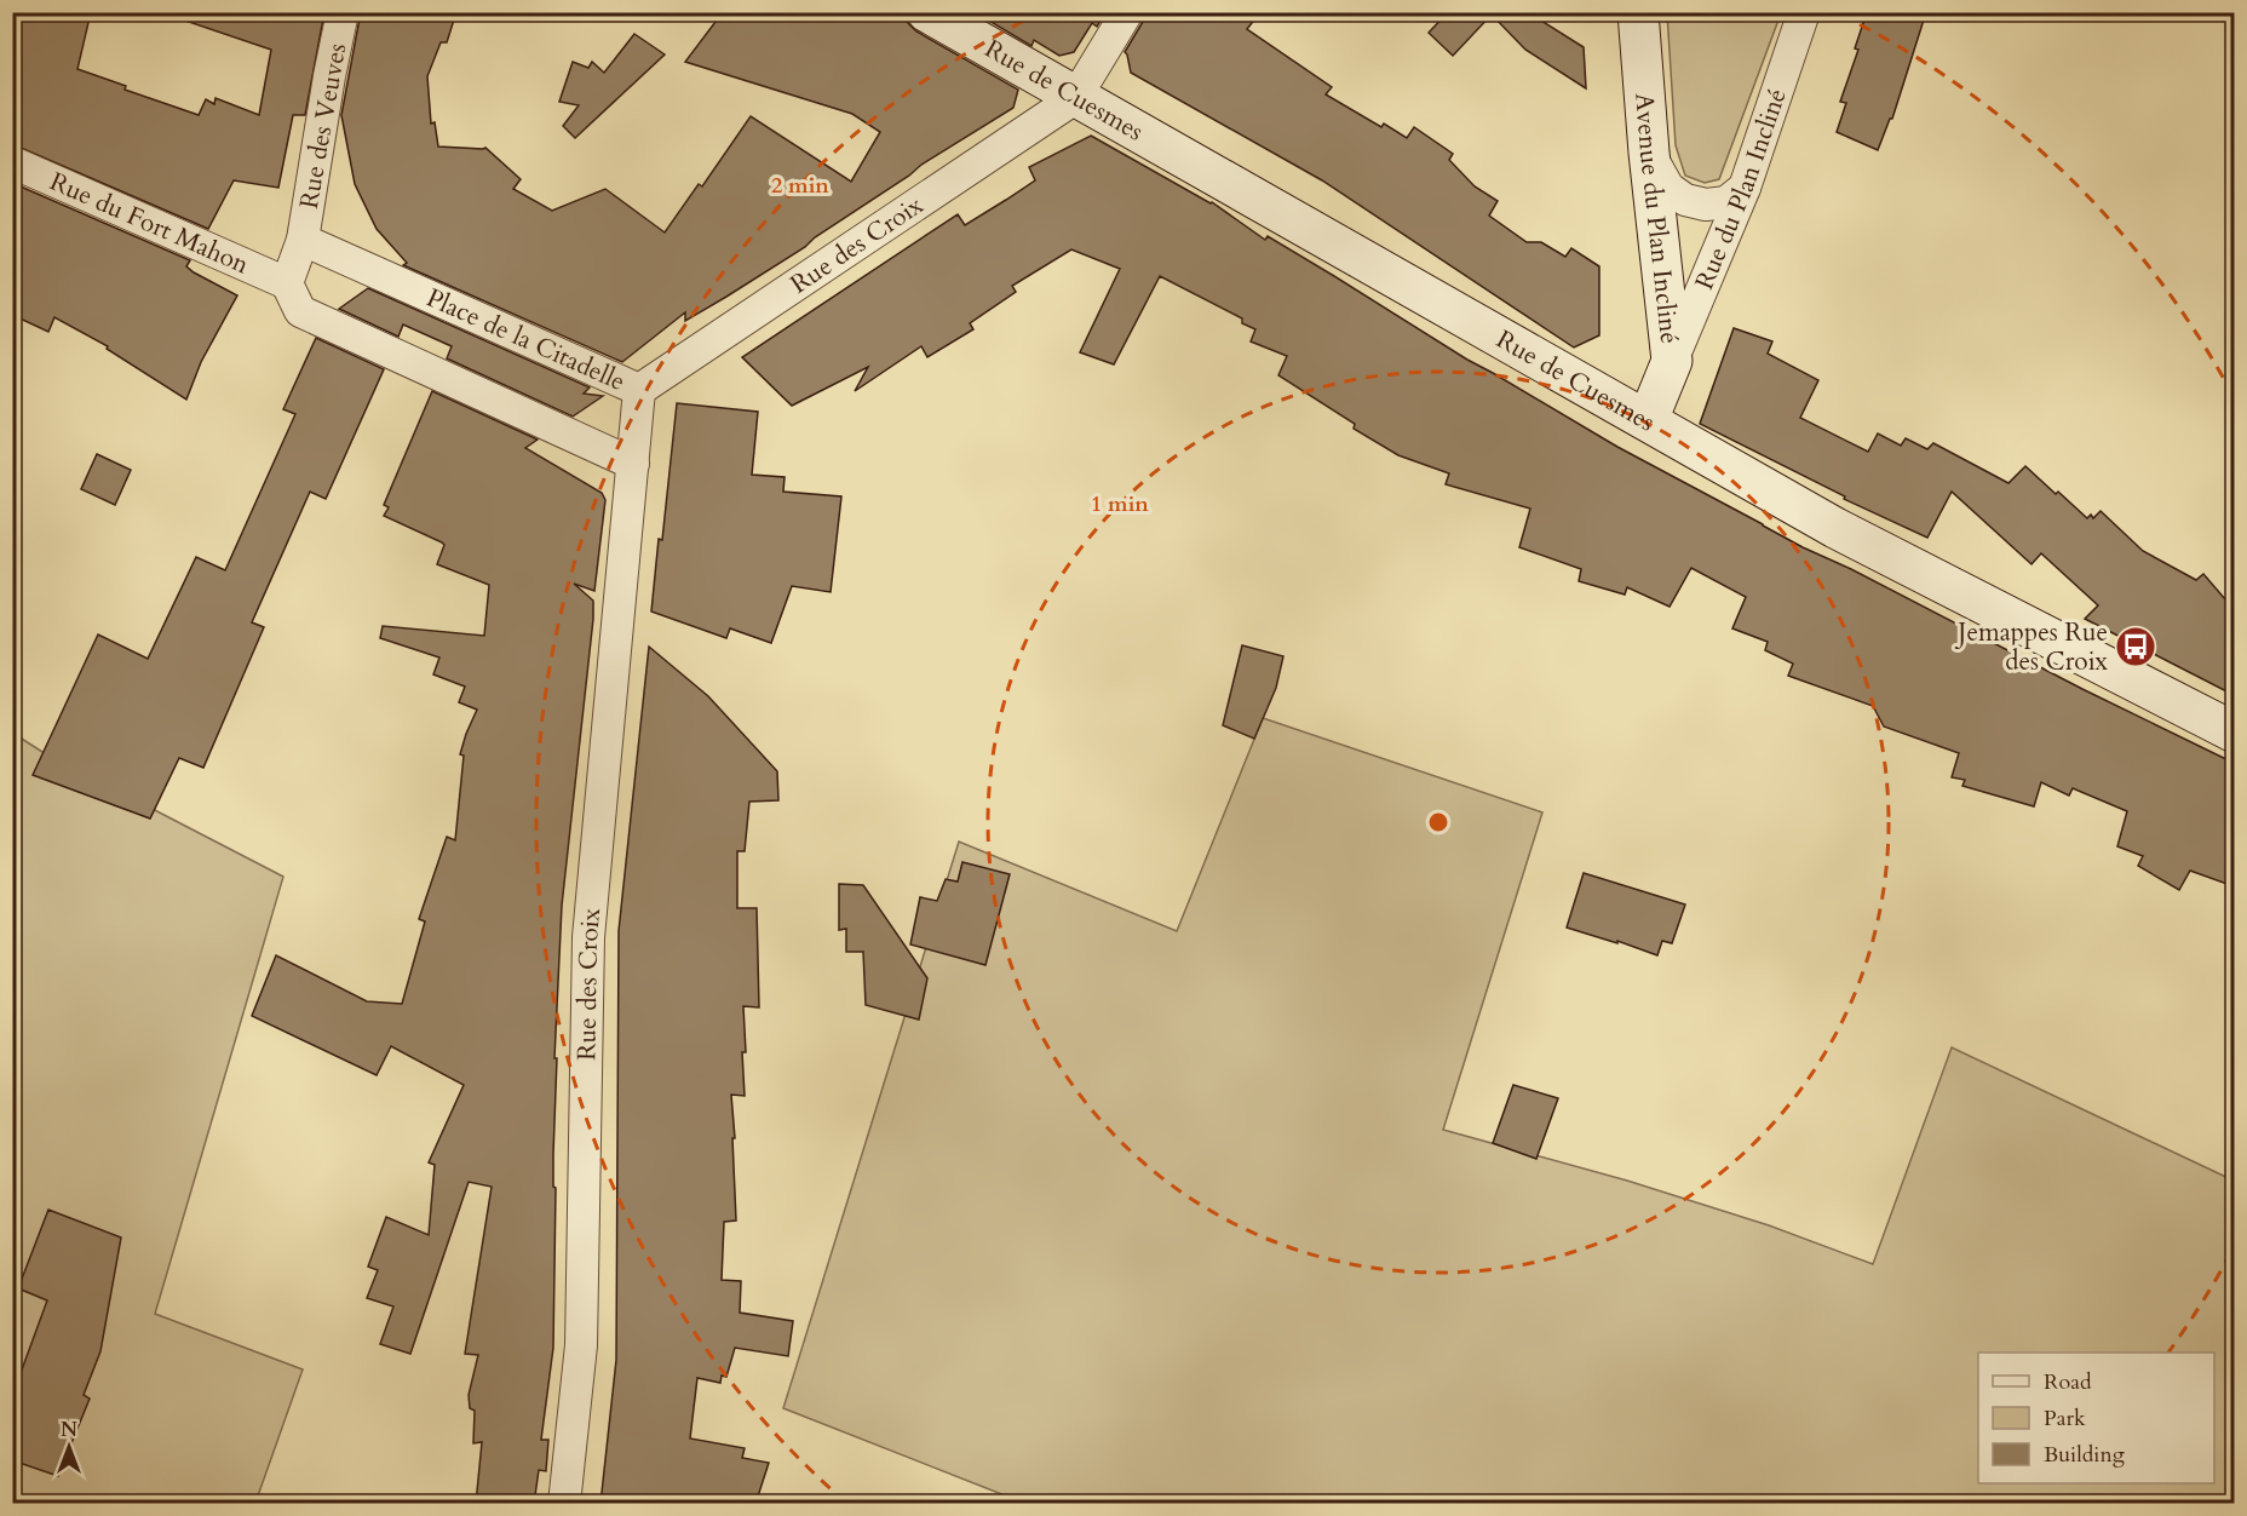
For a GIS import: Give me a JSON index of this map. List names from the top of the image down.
{
  "streets": {
    "street": [
      "Rue de Cuesmes",
      "Rue des Veuves",
      "Rue du Plan Incliné",
      "Avenue du Plan Incliné",
      "Rue du Fort Mahon",
      "Rue des Croix",
      "Place de la Citadelle"
    ]
  },
  "crossings": [
    ["Rue de Cuesmes", "Avenue du Plan Incliné"],
    ["Rue de Cuesmes", "Rue des Croix"],
    ["Rue des Veuves", "Place de la Citadelle"],
    ["Rue du Plan Incliné", "Avenue du Plan Incliné"],
    ["Rue des Croix", "Place de la Citadelle"]
  ],
  "places": {
    "bus stop": ["Jemappes Rue des Croix"]
  },
  "legend": ["Road", "Park", "Building"],
  "north": "top",
  "rings": ["2 min", "1 min"]
}
